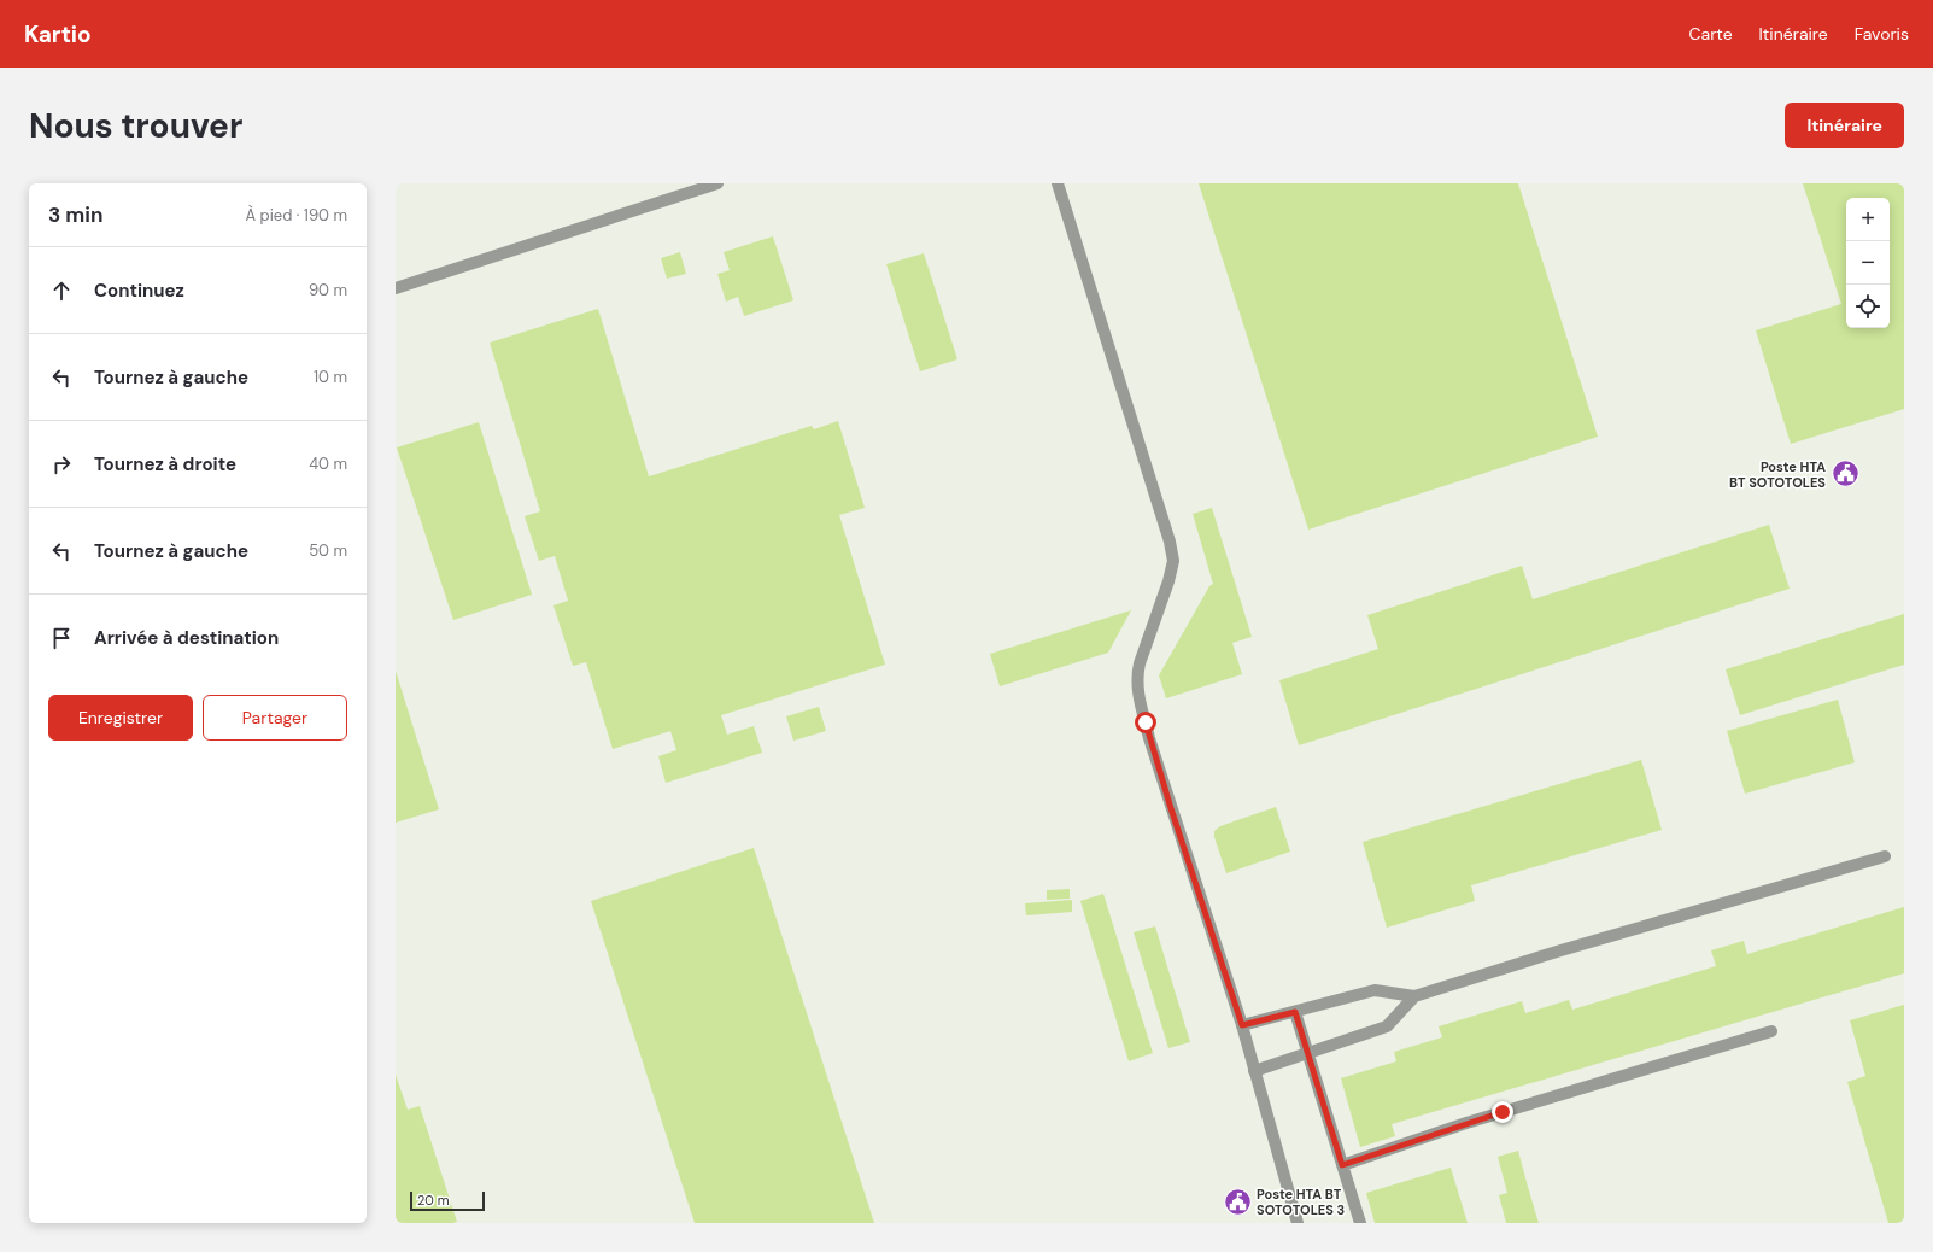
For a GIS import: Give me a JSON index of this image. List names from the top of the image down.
{
  "places": {
    "public building": ["Poste HTA BT SOTOTOLES", "Poste HTA BT SOTOTOLES 3"]
  },
  "scale_bar": "20 m",
  "page": {
    "header": "Kartio",
    "nav": ["Carte", "Itinéraire", "Favoris"],
    "buttons": [
      "Itinéraire",
      ["Enregistrer", "Partager"]
    ],
    "title": "Nous trouver",
    "heading": ["3 min", "À pied · 190 m"],
    "map_buttons": ["+", "−"],
    "list": [
      ["Continuez", "90 m"],
      ["Tournez à gauche", "10 m"],
      ["Tournez à droite", "40 m"],
      ["Tournez à gauche", "50 m"],
      "Arrivée à destination"
    ],
    "scale": "20 m"
  }
}
